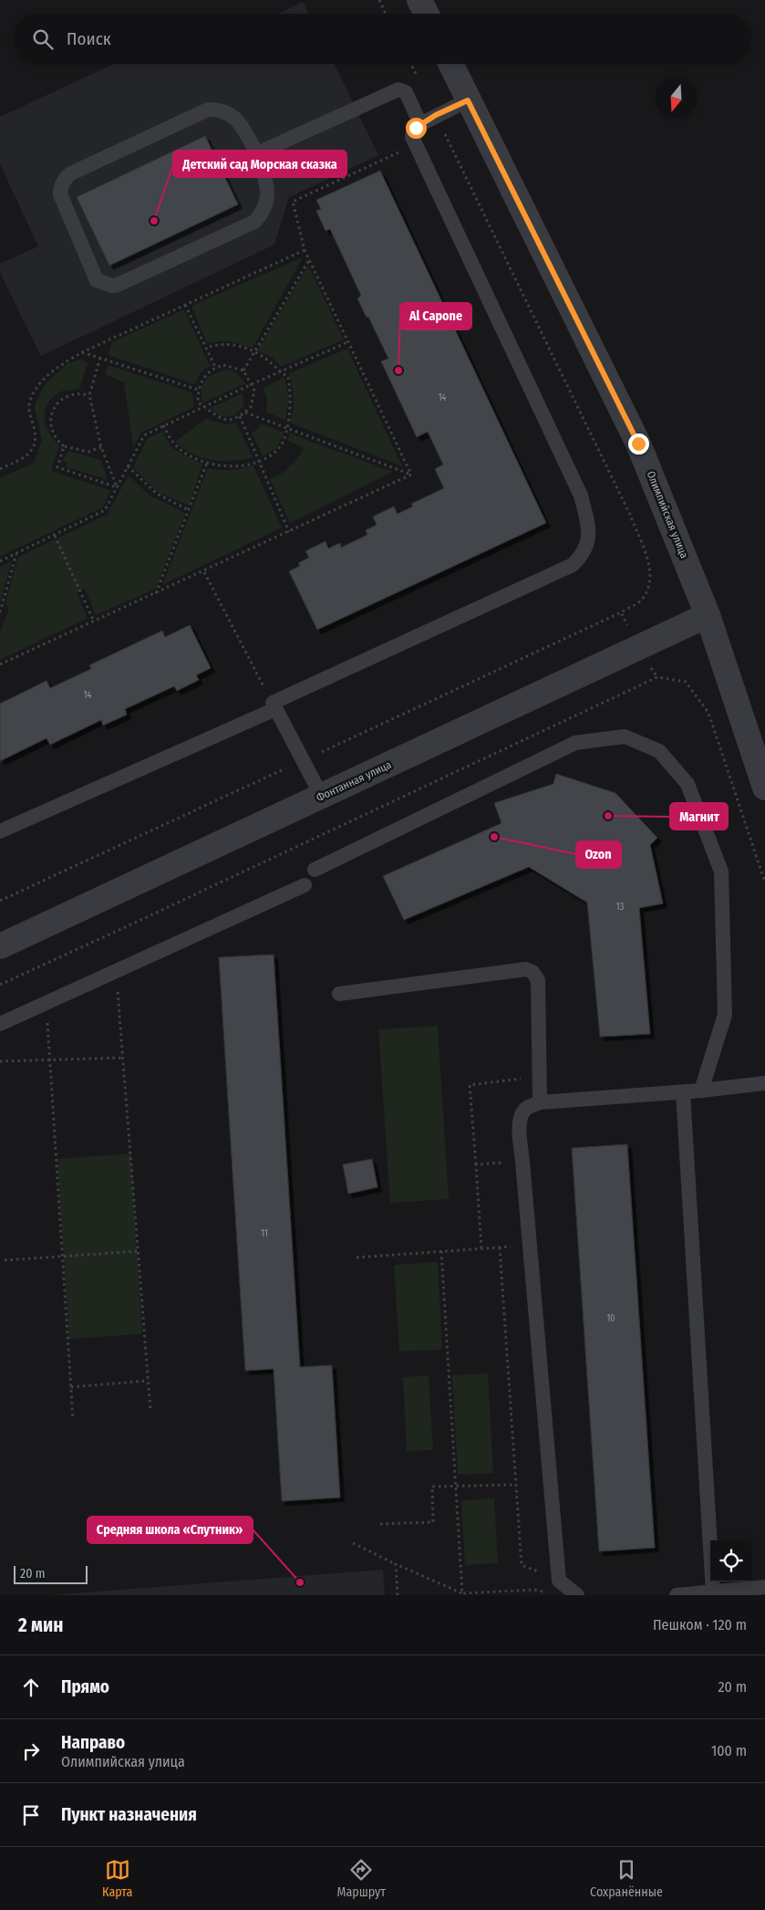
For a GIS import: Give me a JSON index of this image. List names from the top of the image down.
{
  "streets": {
    "street": ["Олимпийская улица", "Фонтанная улица"]
  },
  "crossings": [
    ["Олимпийская улица", "Фонтанная улица"]
  ],
  "places": [
    "Детский сад Морская сказка",
    "Al Capone",
    "Магнит",
    "Ozon",
    "Средняя школа «Спутник»"
  ],
  "house_numbers": [
    "14",
    "14",
    "13",
    "11",
    "10"
  ],
  "scale_bar": "20 m",
  "north": "bottom",
  "page": {
    "search": "Поиск",
    "scale": "20 m",
    "heading": ["2 мин", "Пешком · 120 m"],
    "list": [
      ["Прямо", "20 m"],
      ["Направо", "Олимпийская улица", "100 m"],
      "Пункт назначения"
    ],
    "nav": ["Карта", "Маршрут", "Сохранённые"]
  }
}
